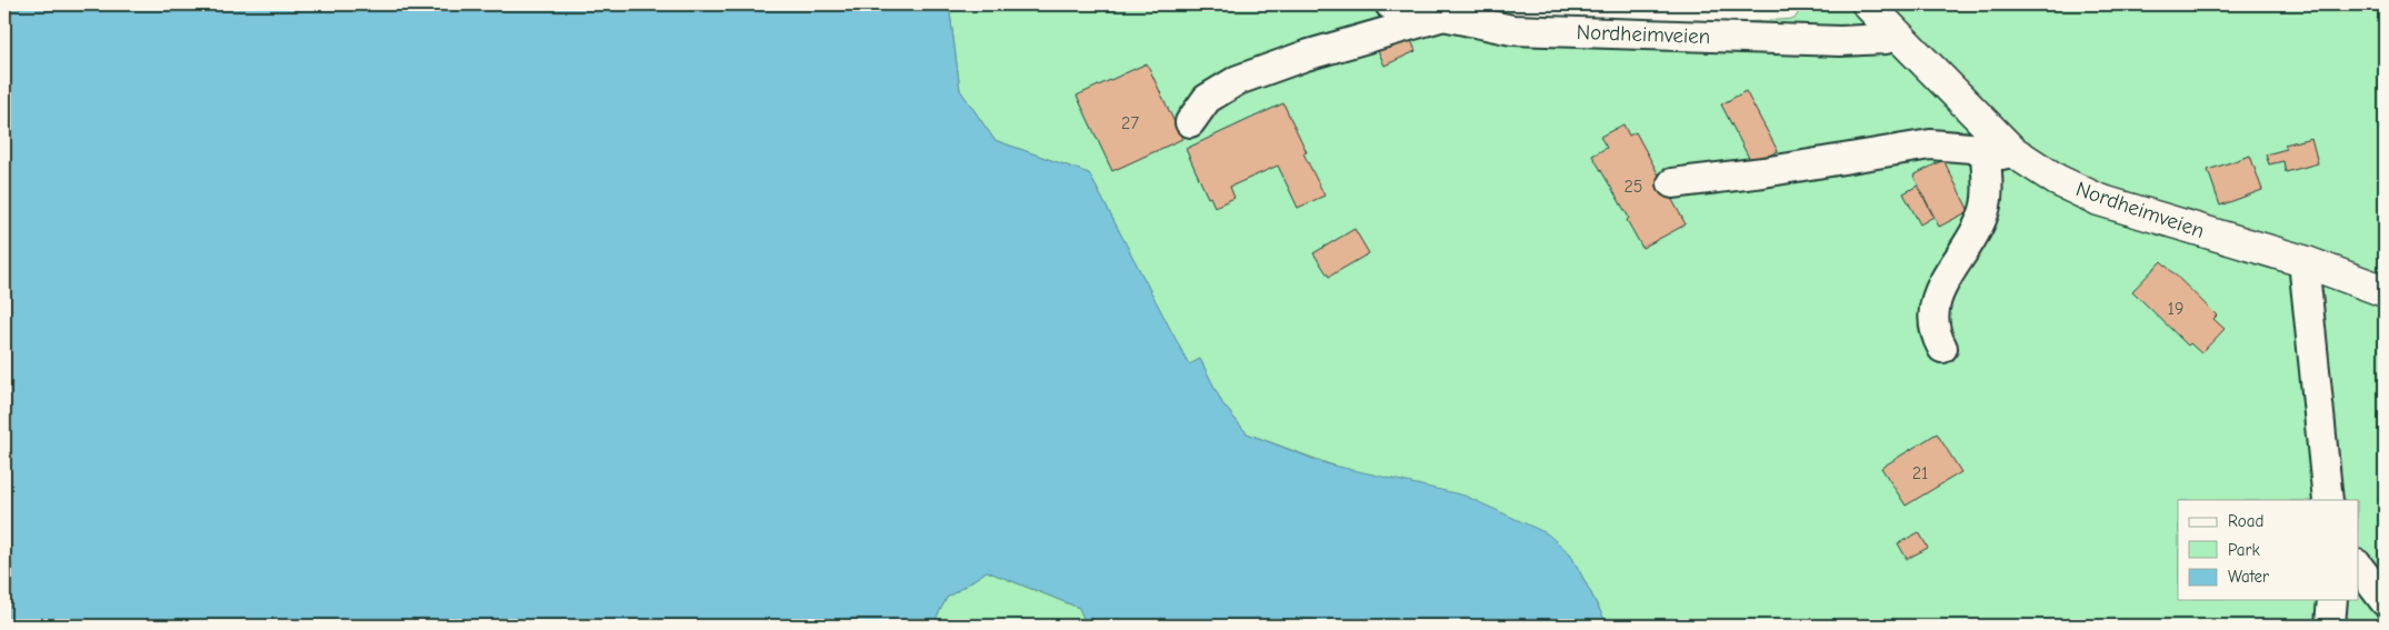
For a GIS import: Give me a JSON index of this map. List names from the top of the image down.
{
  "streets": {
    "main road": ["Nordheimveien"]
  },
  "house_numbers": [
    "27",
    "25",
    "19",
    "21"
  ],
  "legend": ["Road", "Park", "Water"]
}
